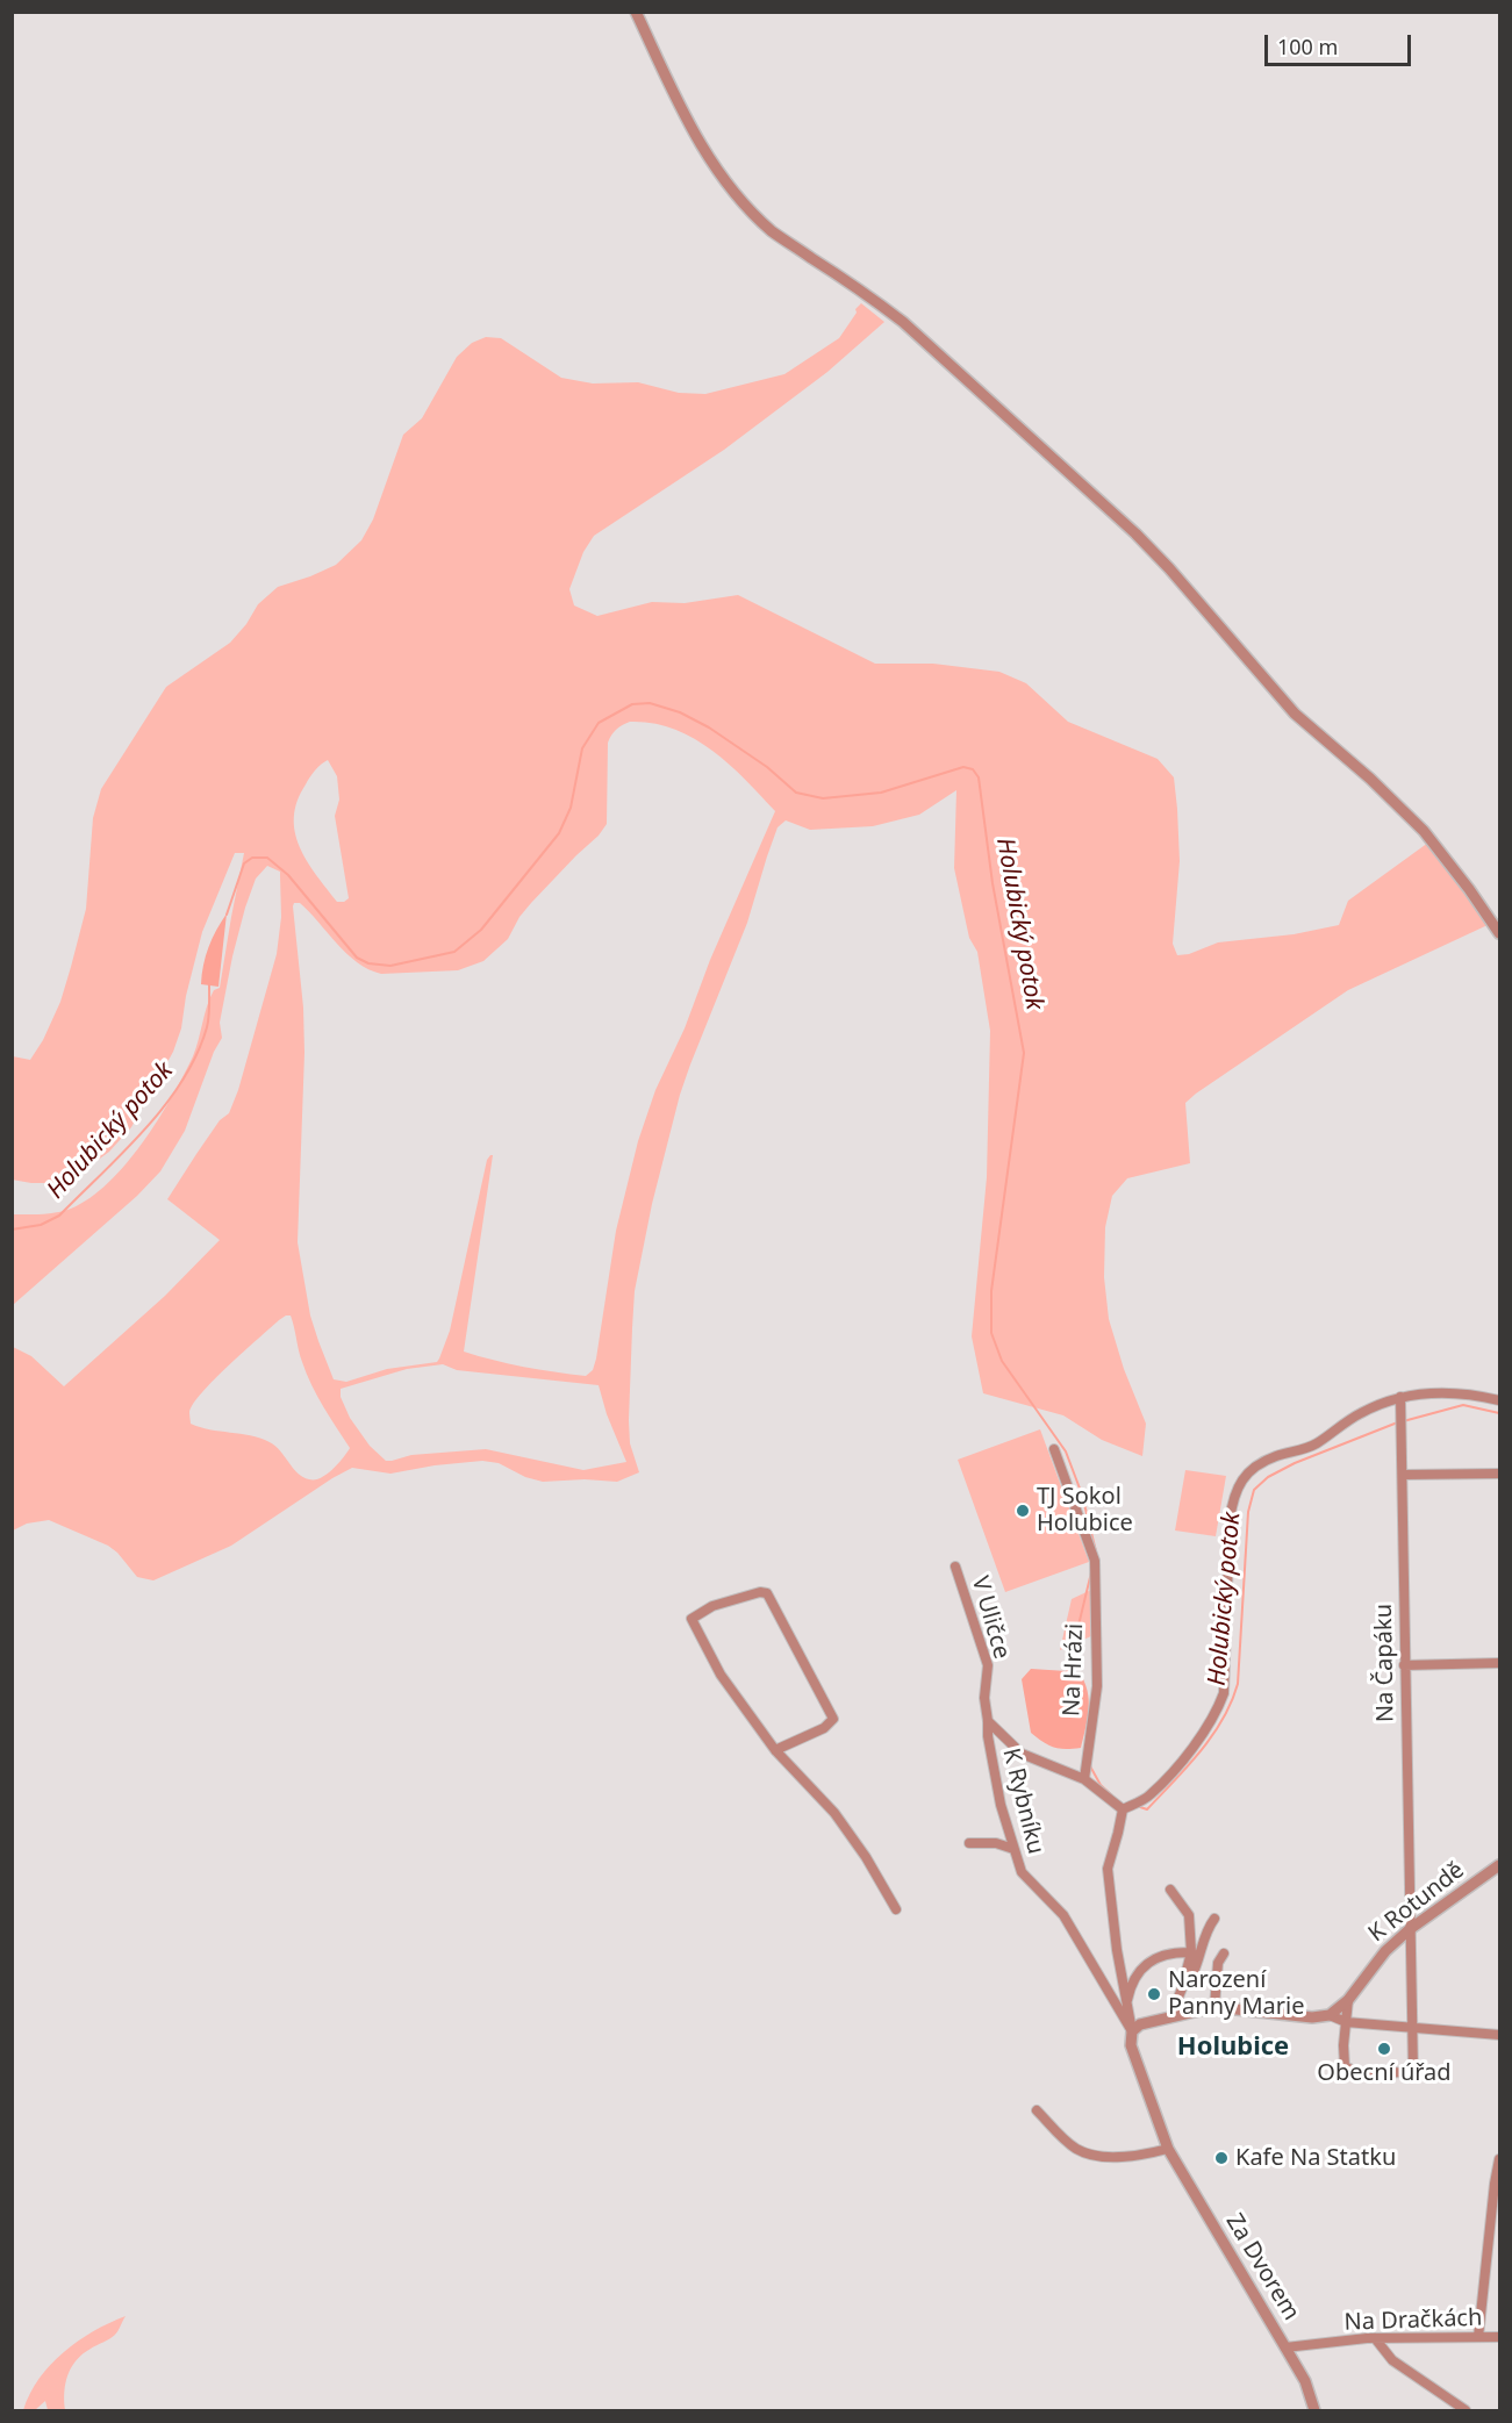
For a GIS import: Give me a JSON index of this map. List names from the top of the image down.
{
  "streets": {
    "street": [
      "V Uličce",
      "Na Čapáku",
      "Na Hrázi",
      "K Rybníku",
      "K Rotundě",
      "Za Dvorem",
      "Na Dračkách"
    ]
  },
  "crossings": [
    ["V Uličce", "K Rybníku"],
    ["Na Čapáku", "K Rotundě"],
    ["K Rybníku", "Za Dvorem"],
    ["Za Dvorem", "Na Dračkách"]
  ],
  "districts": ["Holubice"],
  "water": ["Holubický potok"],
  "places": [
    "TJ Sokol Holubice",
    "Narození Panny Marie",
    "Obecní úřad",
    "Kafe Na Statku"
  ],
  "scale_bar": "100 m"
}
